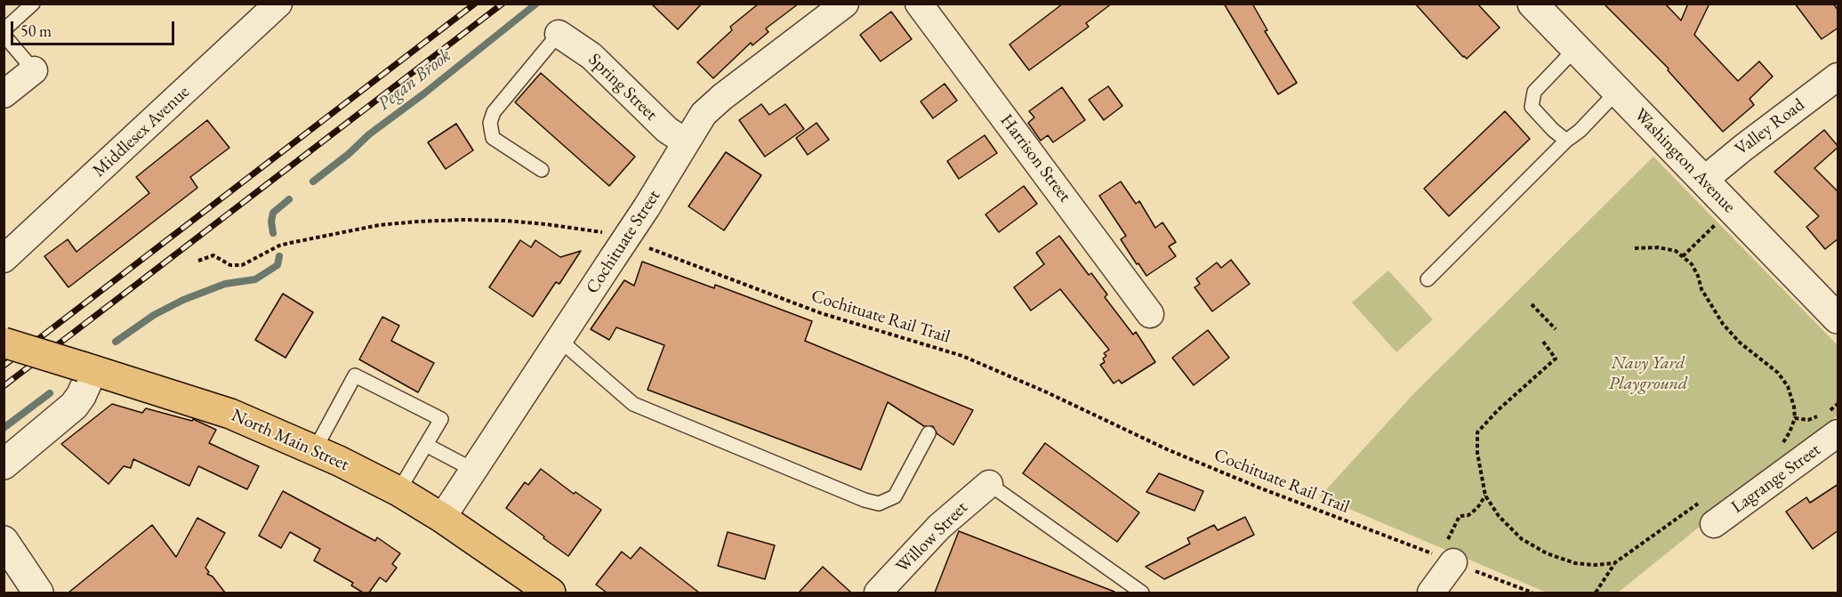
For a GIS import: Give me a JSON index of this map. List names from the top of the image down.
{
  "streets": {
    "main road": ["North Main Street"],
    "street": [
      "Spring Street",
      "Valley Road",
      "Middlesex Avenue",
      "Harrison Street",
      "Washington Avenue",
      "Cochituate Street",
      "Lagrange Street",
      "Willow Street"
    ],
    "path": ["Cochituate Rail Trail"]
  },
  "crossings": [
    ["Spring Street", "Cochituate Street"],
    ["Valley Road", "Washington Avenue"],
    ["Cochituate Street", "North Main Street"]
  ],
  "water": ["Pegan Brook"],
  "parks": ["Navy Yard Playground"],
  "scale_bar": "50 m"
}
